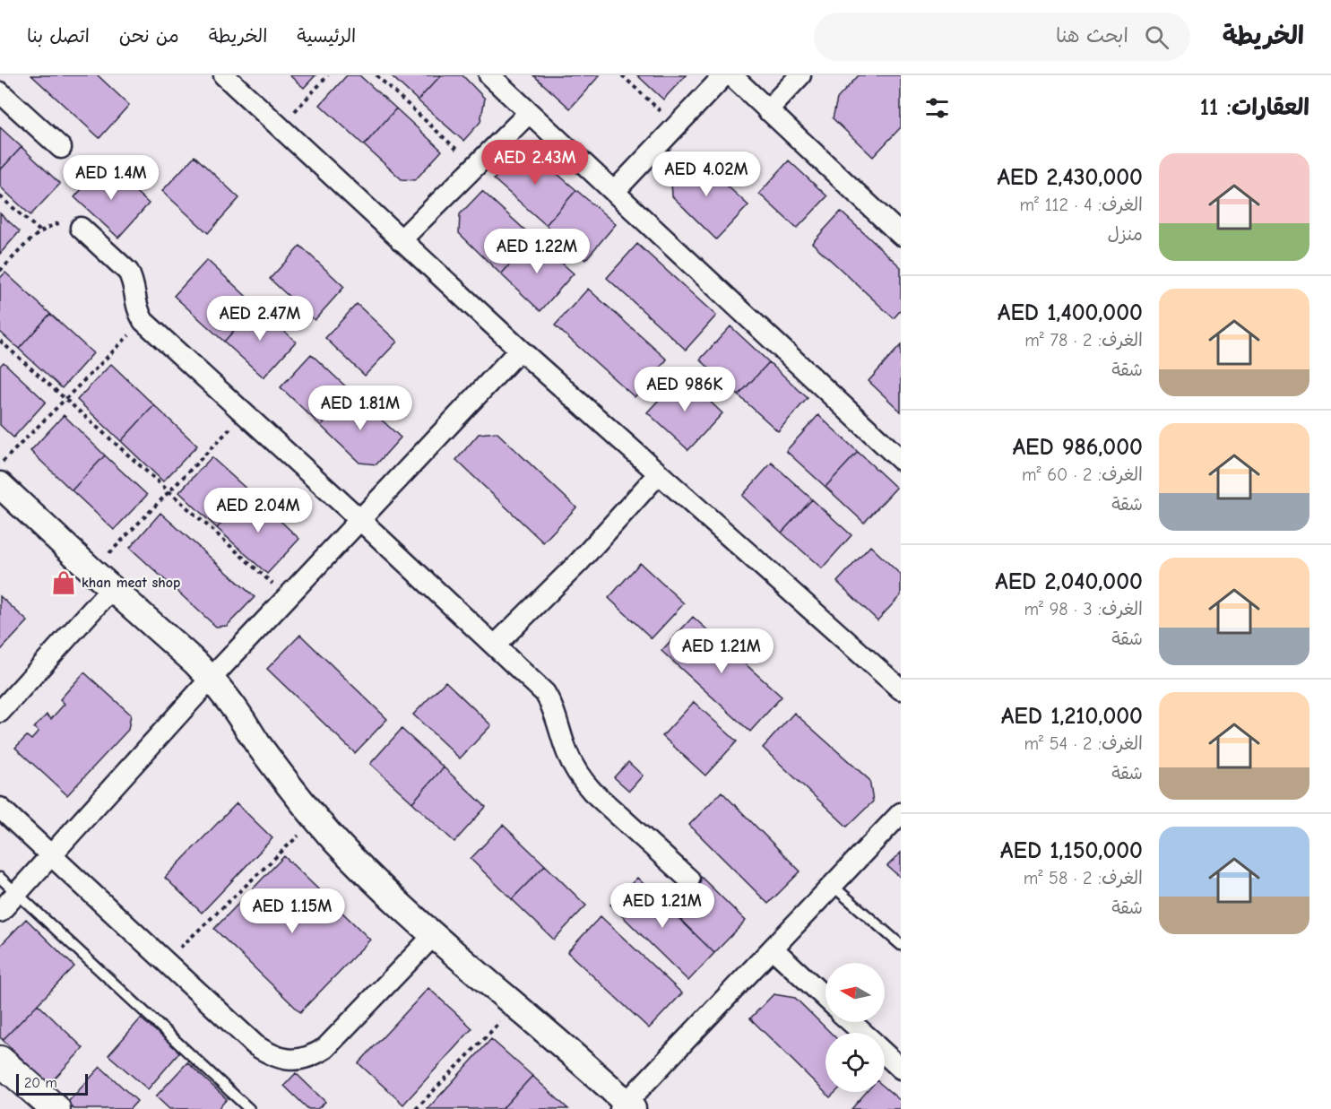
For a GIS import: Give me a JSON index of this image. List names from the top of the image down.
{
  "places": {
    "shop": ["khan meat shop"]
  },
  "scale_bar": "20 m",
  "north": "left",
  "page": {
    "header": "الخريطة",
    "search": "ابحث هنا",
    "nav": [
      "الرئيسية",
      "الخريطة",
      "من نحن",
      "اتصل بنا"
    ],
    "heading": "العقارات: 11",
    "list": [
      {
        "name": "AED 2,430,000",
        "note": "الغرف: 4 · 112 m² · منزل"
      },
      {
        "name": "AED 1,400,000",
        "note": "الغرف: 2 · 78 m² · شقة"
      },
      {
        "name": "AED 986,000",
        "note": "الغرف: 2 · 60 m² · شقة"
      },
      {
        "name": "AED 2,040,000",
        "note": "الغرف: 3 · 98 m² · شقة"
      },
      {
        "name": "AED 1,210,000",
        "note": "الغرف: 2 · 54 m² · شقة"
      },
      {
        "name": "AED 1,150,000",
        "note": "الغرف: 2 · 58 m² · شقة"
      }
    ],
    "price": [
      "AED 2.43M",
      "AED 4.02M",
      "AED 1.4M",
      "AED 1.22M",
      "AED 2.47M",
      "AED 986K",
      "AED 1.81M",
      "AED 2.04M",
      "AED 1.21M",
      "AED 1.21M",
      "AED 1.15M"
    ],
    "scale": "20 m"
  }
}
